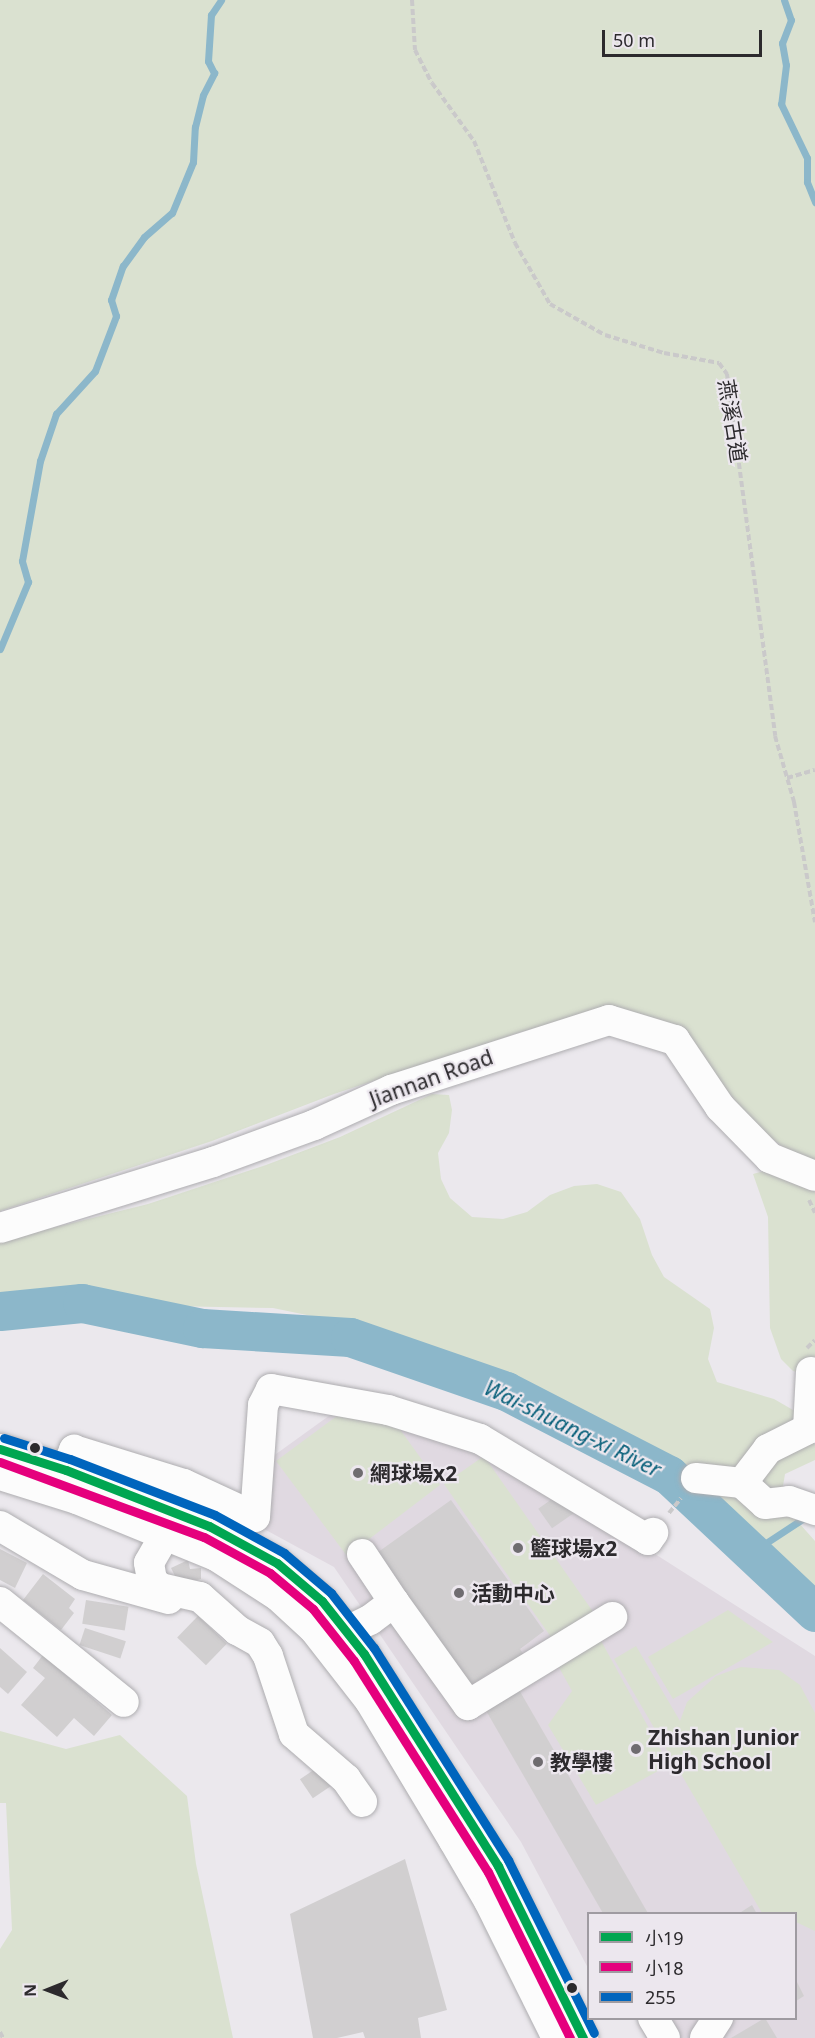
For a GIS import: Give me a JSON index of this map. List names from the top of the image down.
{
  "streets": {
    "street": ["Jiannan Road"],
    "path": ["燕溪古道"]
  },
  "water": ["Wai-shuang-xi River"],
  "places": [
    "網球場x2",
    "籃球場x2",
    "活動中心",
    "Zhishan Junior High School",
    "教學樓"
  ],
  "lines": ["transit line 255", "transit line 小19", "transit line 小18"],
  "legend": ["小19", "小18", "255"],
  "scale_bar": "50 m",
  "north": "left"
}
